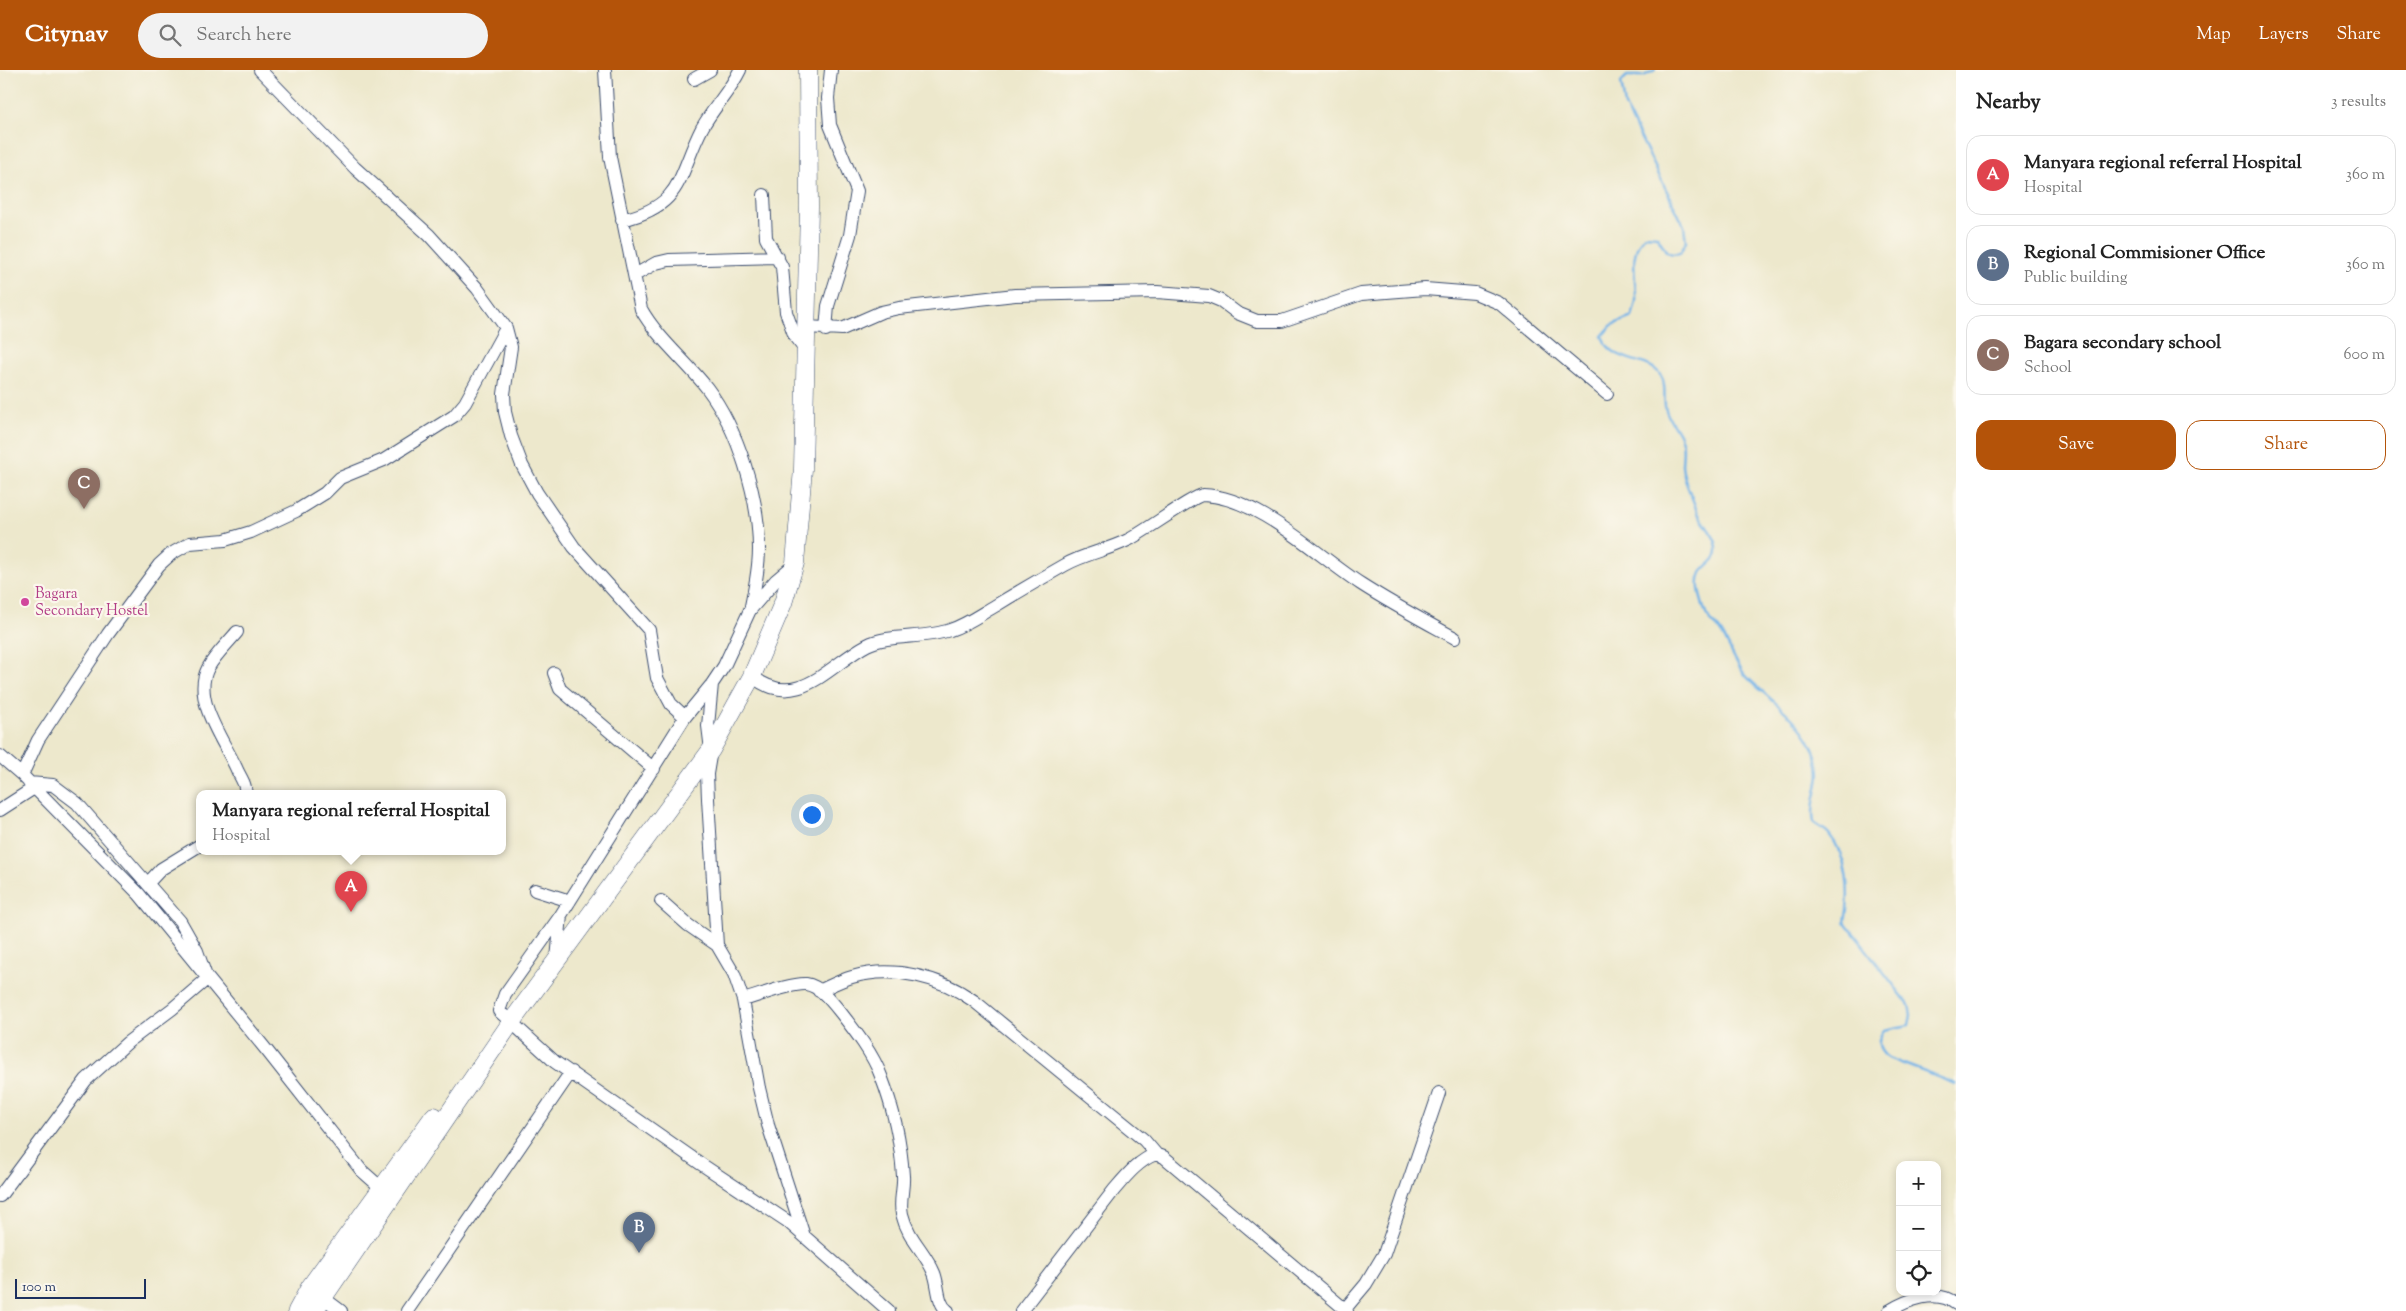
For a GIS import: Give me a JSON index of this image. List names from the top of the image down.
{
  "places": ["Bagara Secondary Hostel"],
  "scale_bar": "100 m",
  "page": {
    "header": "Citynav",
    "search": "Search here",
    "nav": ["Map", "Layers", "Share"],
    "heading": ["Nearby", "3 results"],
    "list": [
      {
        "mark": "A",
        "name": "Manyara regional referral Hospital",
        "note": "Hospital",
        "value": "360 m"
      },
      {
        "mark": "B",
        "name": "Regional Commisioner Office",
        "note": "Public building",
        "value": "360 m"
      },
      {
        "mark": "C",
        "name": "Bagara secondary school",
        "note": "School",
        "value": "600 m"
      }
    ],
    "buttons": ["Save", "Share"],
    "pins": ["C", "A", "B"],
    "popup": ["Manyara regional referral Hospital", "Hospital"],
    "map_buttons": ["+", "−"],
    "scale": "100 m"
  }
}
